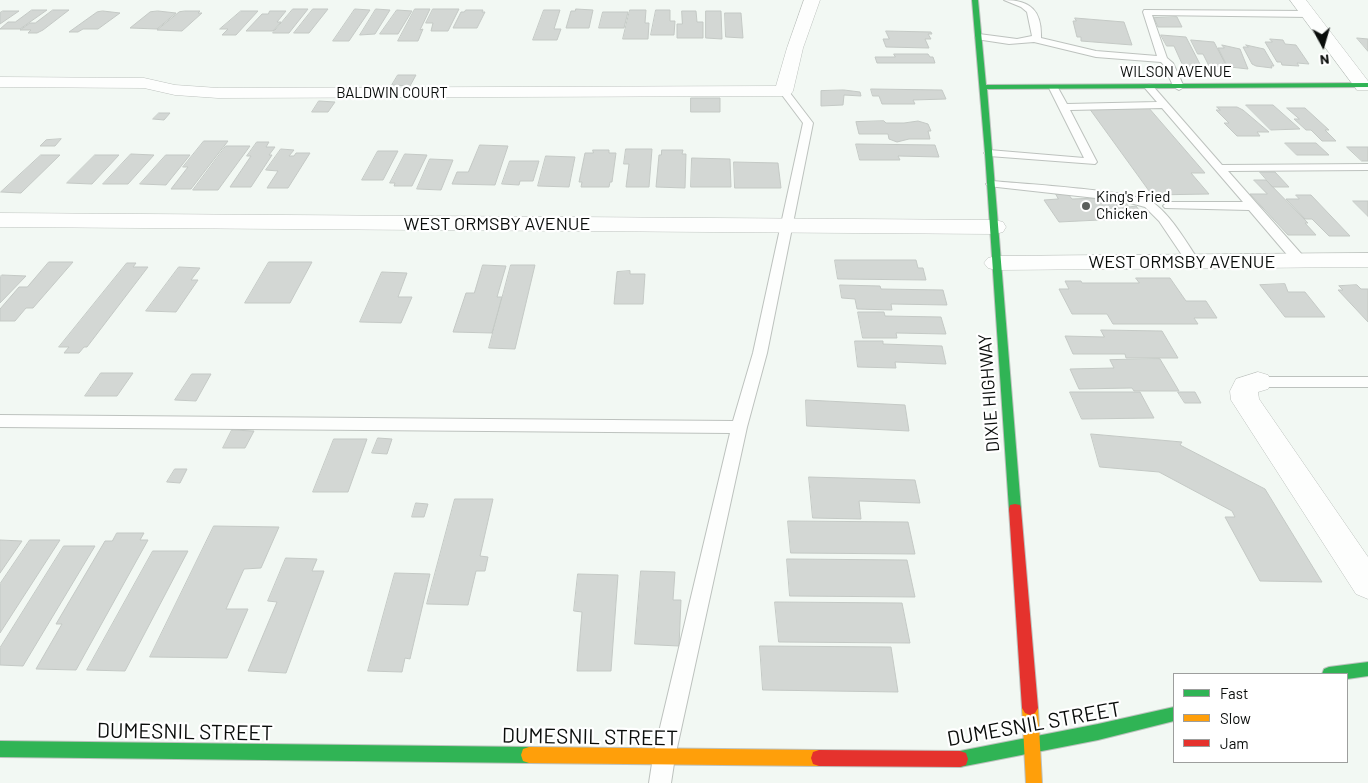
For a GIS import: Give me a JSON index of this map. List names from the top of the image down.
{
  "streets": {
    "street": [
      "WILSON AVENUE",
      "BALDWIN COURT",
      "WEST ORMSBY AVENUE",
      "DIXIE HIGHWAY",
      "DUMESNIL STREET"
    ]
  },
  "crossings": [
    ["WILSON AVENUE", "DIXIE HIGHWAY"],
    ["WEST ORMSBY AVENUE", "DIXIE HIGHWAY"],
    ["DIXIE HIGHWAY", "DUMESNIL STREET"]
  ],
  "places": ["King's Fried Chicken"],
  "legend": ["Fast", "Slow", "Jam"],
  "north": "bottom"
}
